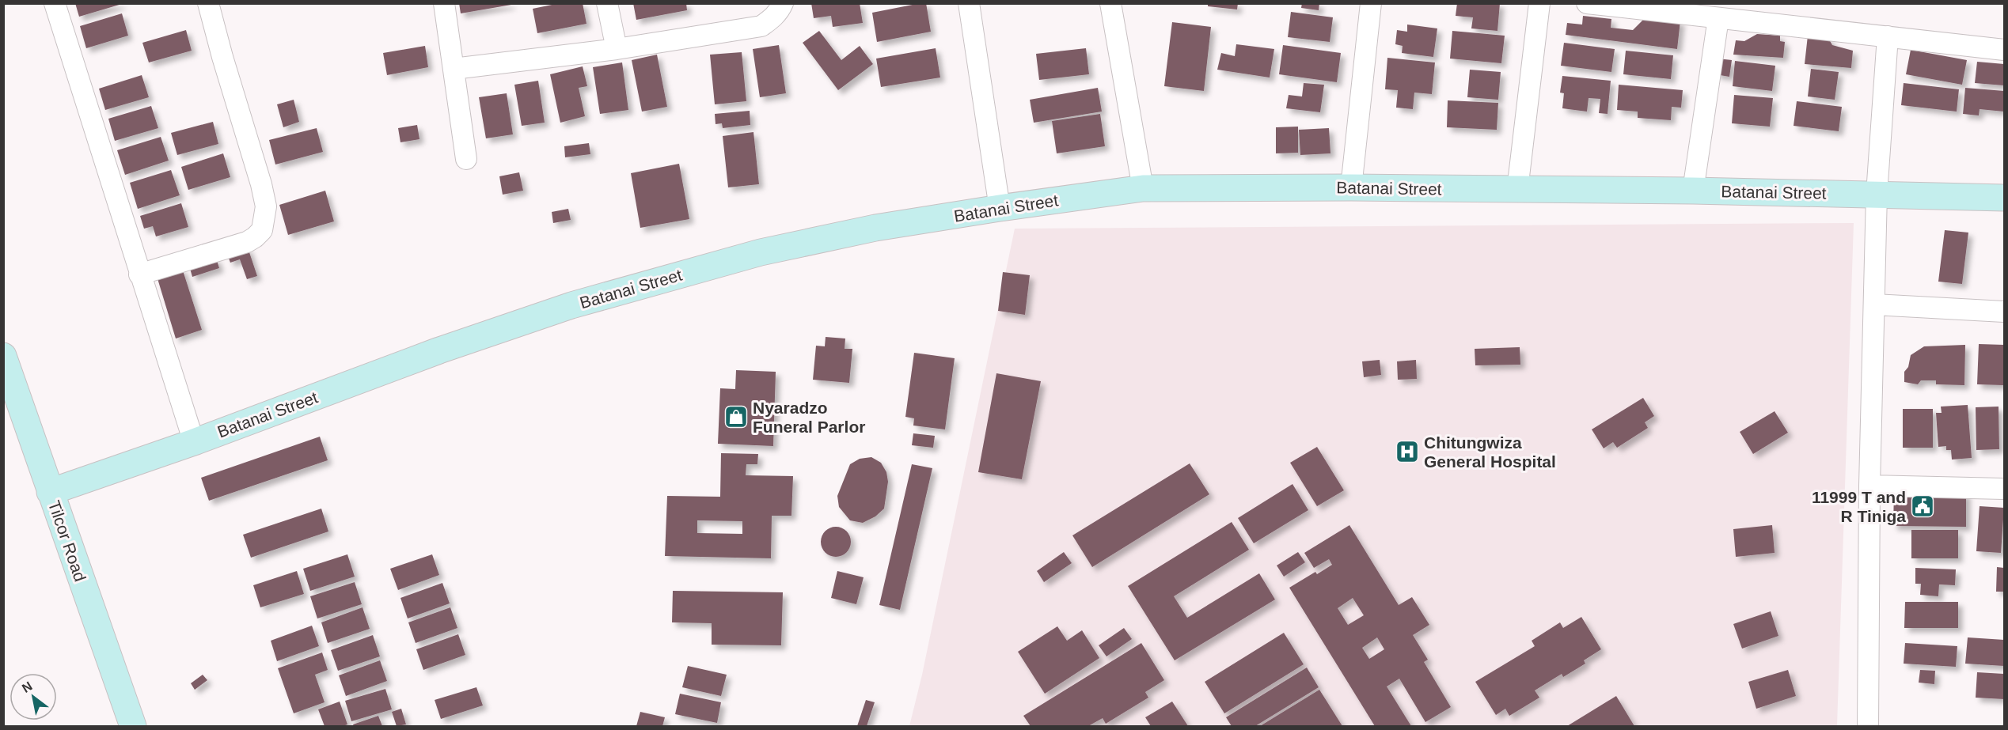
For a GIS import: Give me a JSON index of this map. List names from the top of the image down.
{
  "streets": {
    "street": ["Batanai Street", "Tilcor Road"]
  },
  "crossings": [
    ["Batanai Street", "Tilcor Road"]
  ],
  "places": {
    "shop": ["Nyaradzo Funeral Parlor"],
    "hospital": ["Chitungwiza General Hospital"],
    "public building": ["11999 T and R Tiniga"]
  },
  "north": "top left"
}
